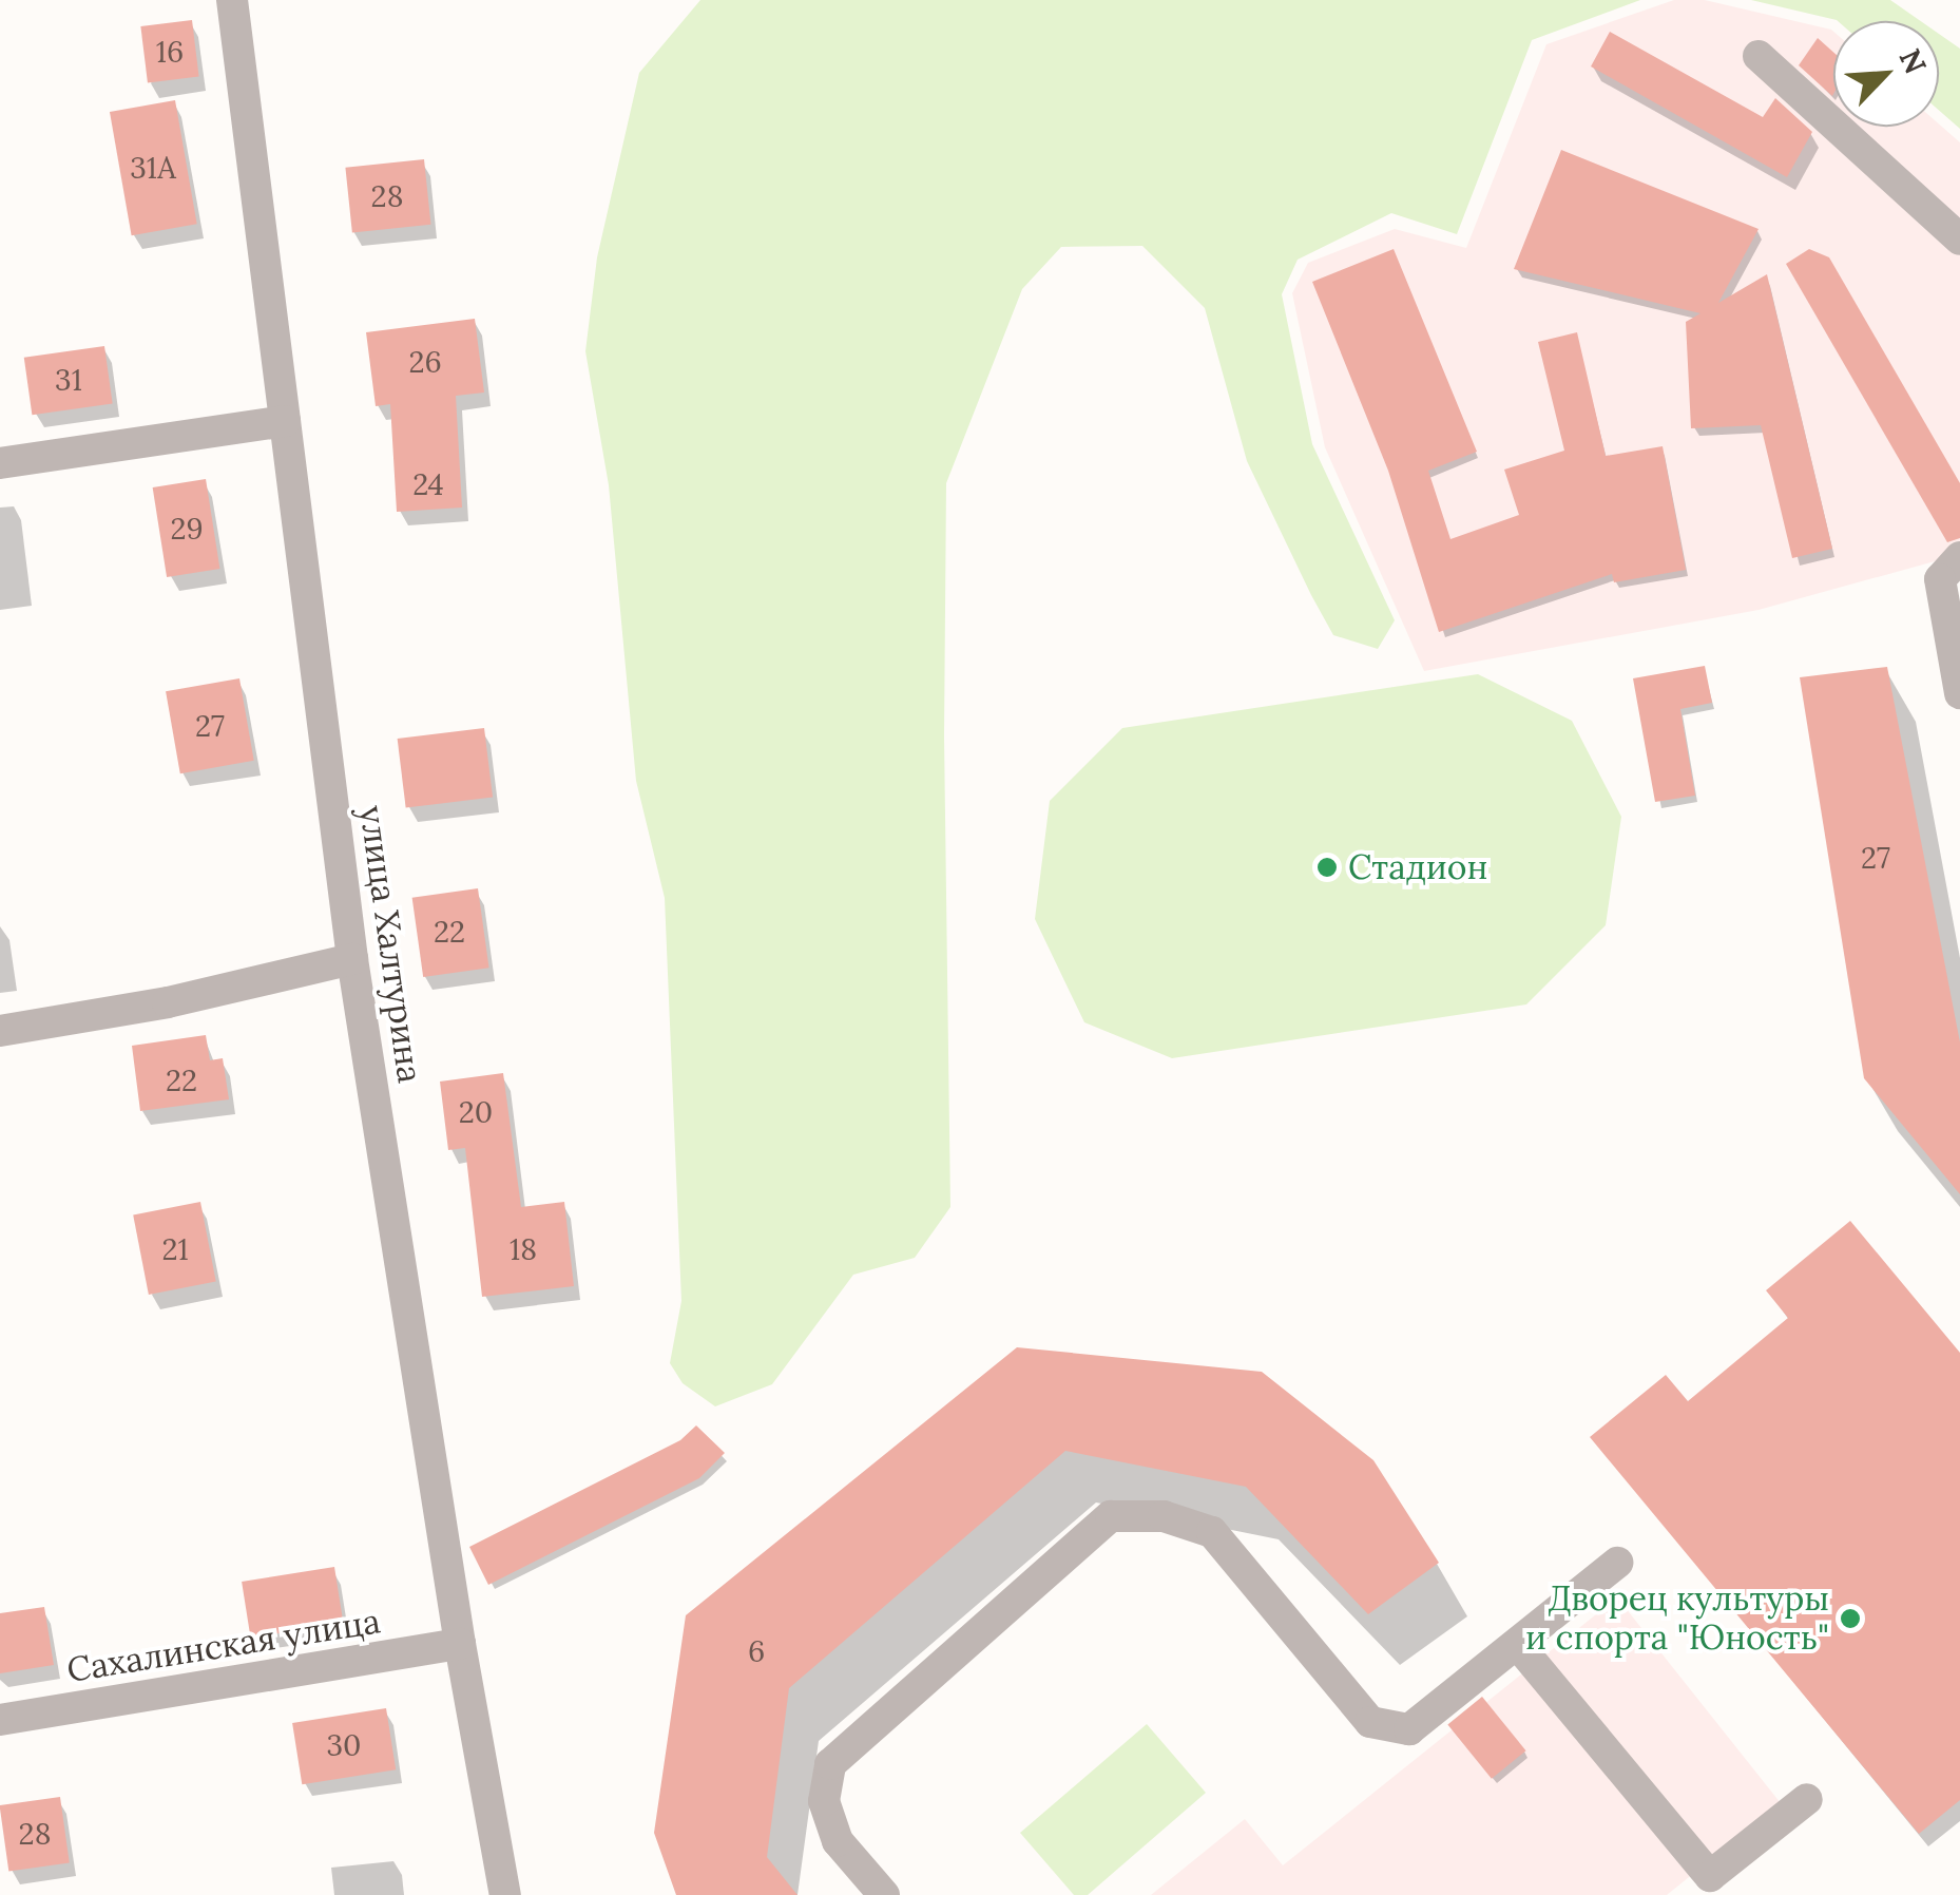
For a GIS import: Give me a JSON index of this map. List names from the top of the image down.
{
  "streets": {
    "street": ["улица Халтурина", "Сахалинская улица"]
  },
  "crossings": [
    ["улица Халтурина", "Сахалинская улица"]
  ],
  "places": ["Стадион", "Дворец культуры и спорта \"Юность\""],
  "house_numbers": [
    "16",
    "31А",
    "28",
    "26",
    "31",
    "24",
    "29",
    "27",
    "27",
    "22",
    "22",
    "20",
    "21",
    "18",
    "6",
    "30",
    "28"
  ],
  "north": "top right"
}
